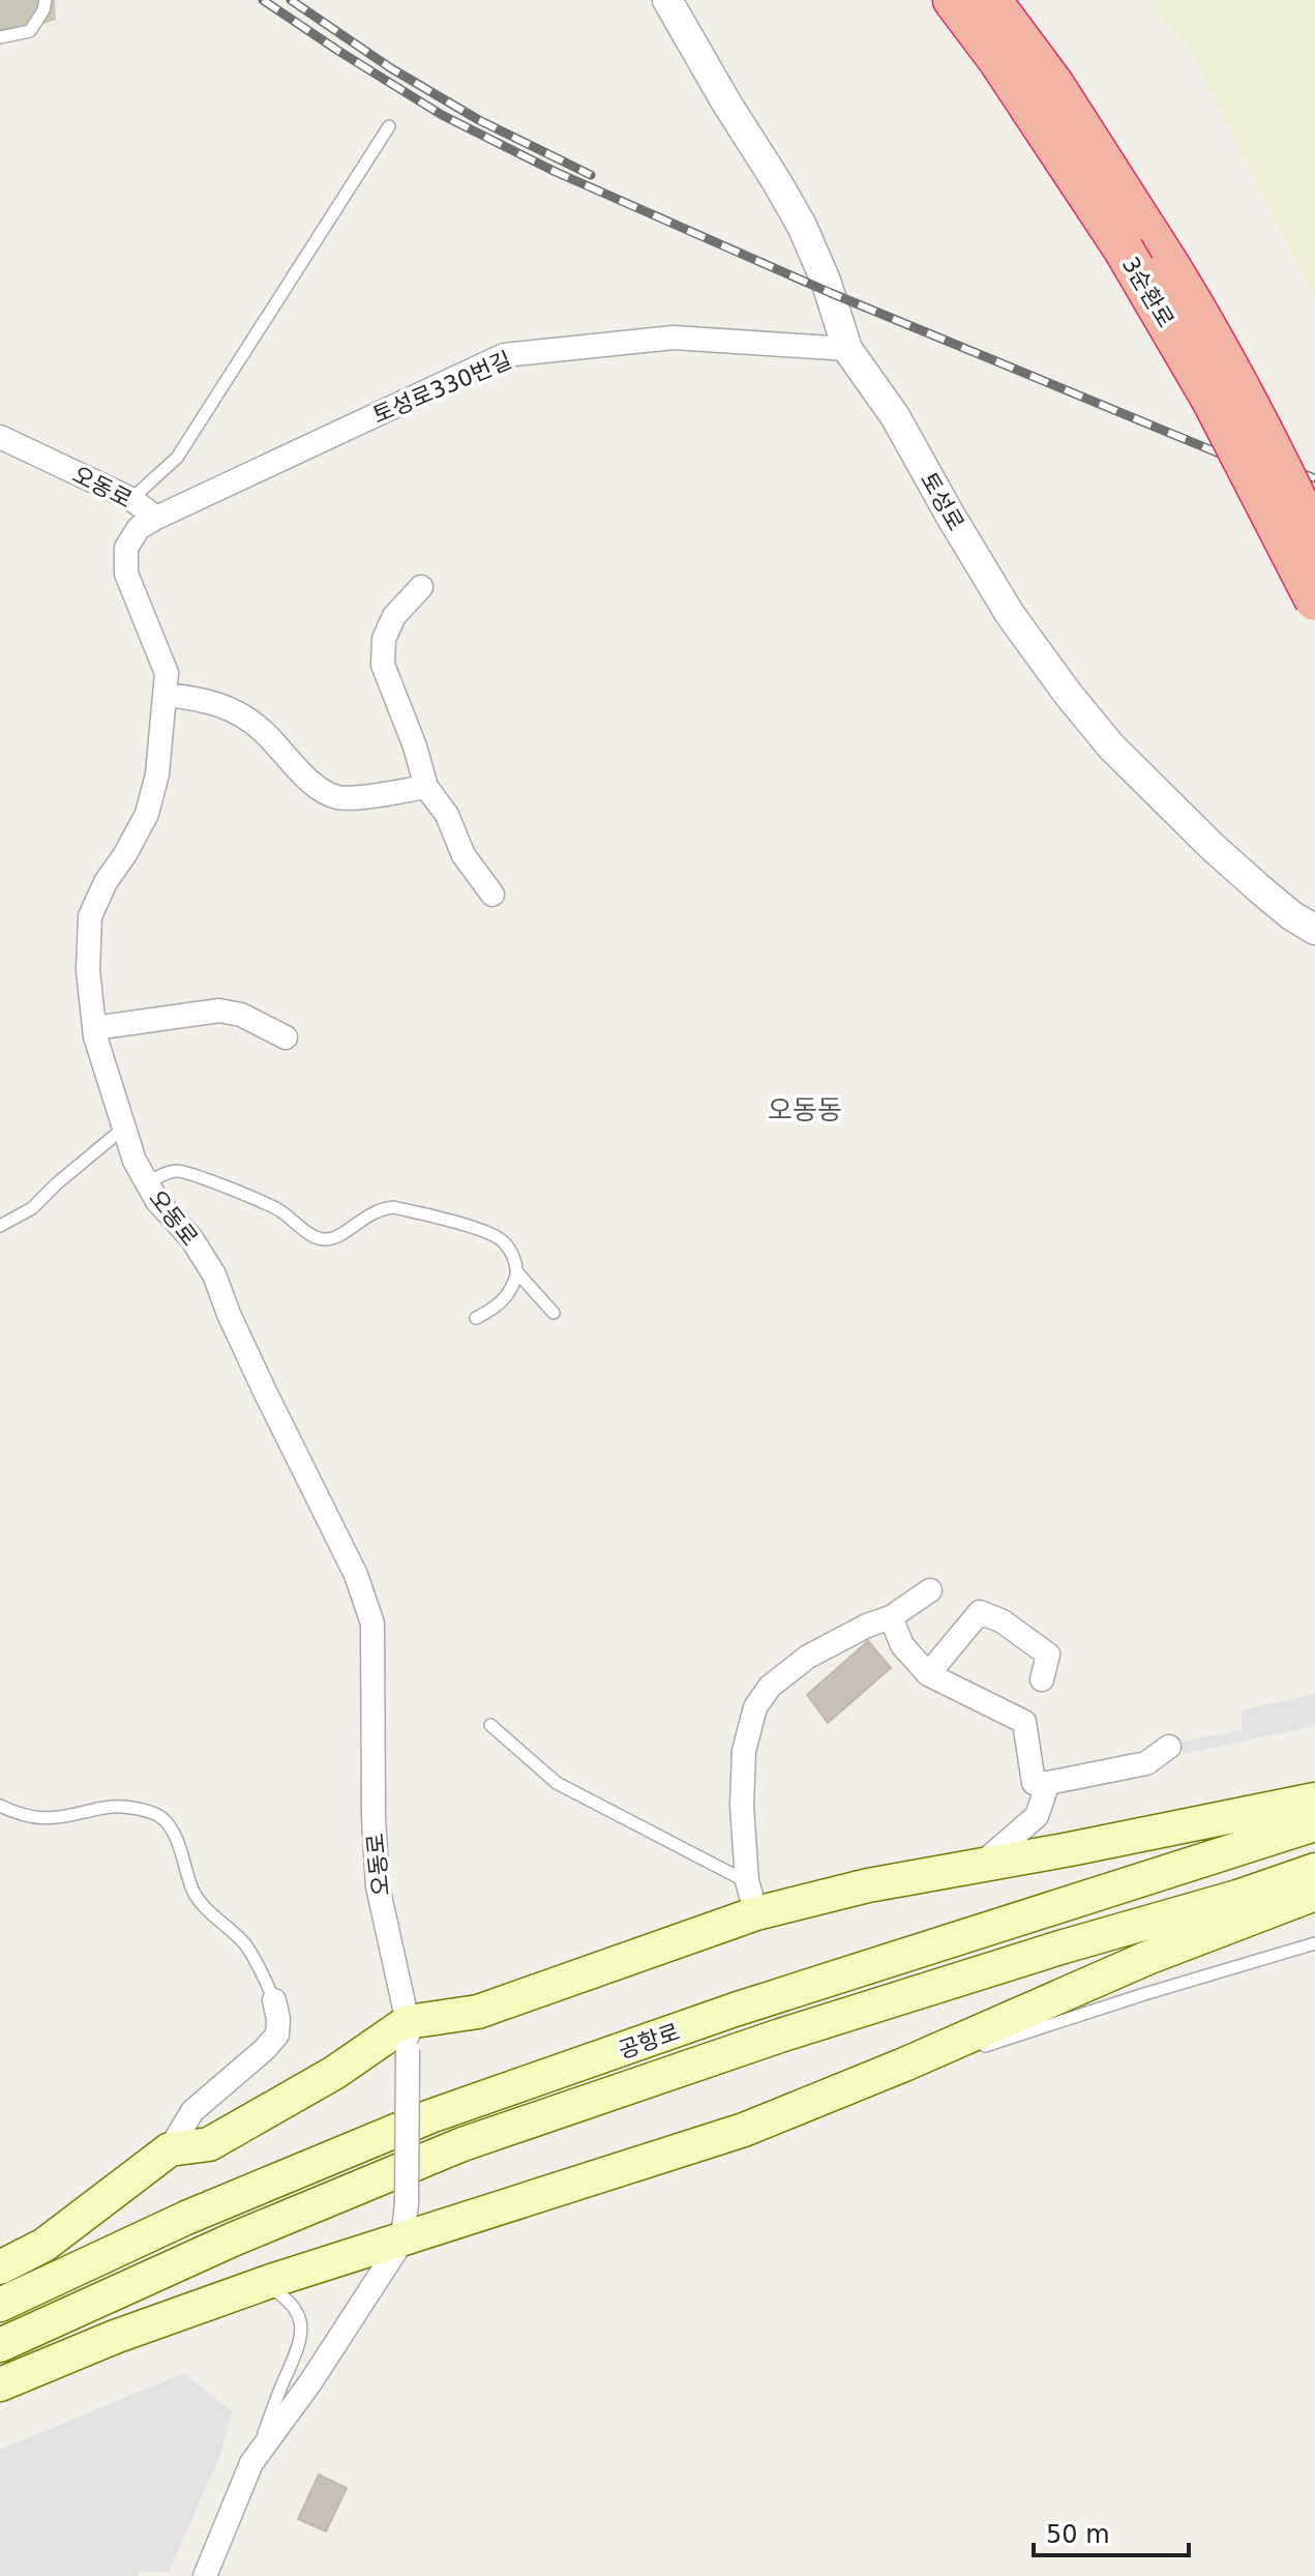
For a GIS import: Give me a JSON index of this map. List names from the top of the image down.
{
  "streets": {
    "highway": ["3순환로"],
    "main road": ["공항로"],
    "street": ["토성로330번길", "오동로", "토성로"]
  },
  "crossings": [
    ["토성로330번길", "오동로"],
    ["토성로330번길", "토성로"]
  ],
  "districts": ["오동동"],
  "scale_bar": "50 m"
}
